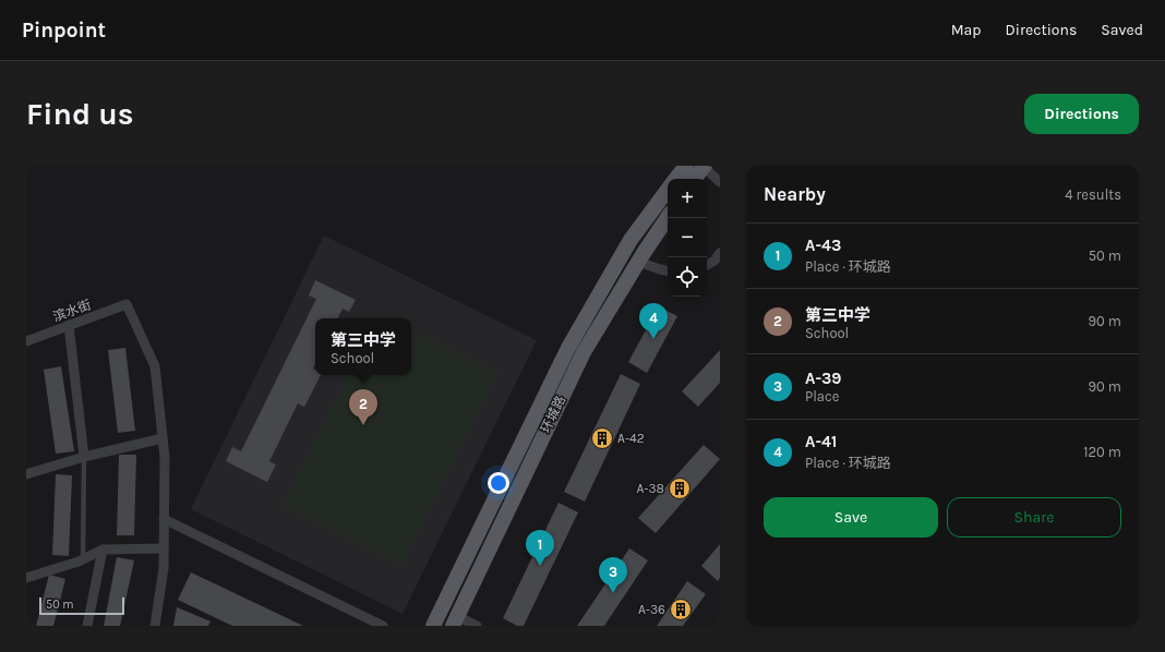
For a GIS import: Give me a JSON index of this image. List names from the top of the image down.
{
  "streets": {
    "main road": ["环城路"],
    "street": ["滨水街"]
  },
  "places": {
    "building": ["A-42", "A-38", "A-36"]
  },
  "scale_bar": "50 m",
  "page": {
    "header": "Pinpoint",
    "nav": ["Map", "Directions", "Saved"],
    "buttons": [
      "Directions",
      ["Save", "Share"]
    ],
    "title": "Find us",
    "heading": ["Nearby", "4 results"],
    "map_buttons": ["+", "−"],
    "list": [
      {
        "mark": "1",
        "name": "A-43",
        "note": "Place · 环城路",
        "value": "50 m"
      },
      {
        "mark": "2",
        "name": "第三中学",
        "note": "School",
        "value": "90 m"
      },
      {
        "mark": "3",
        "name": "A-39",
        "note": "Place",
        "value": "90 m"
      },
      {
        "mark": "4",
        "name": "A-41",
        "note": "Place · 环城路",
        "value": "120 m"
      }
    ],
    "pins": [
      "4",
      "2",
      "1",
      "3"
    ],
    "popup": ["第三中学", "School"],
    "scale": "50 m"
  }
}
